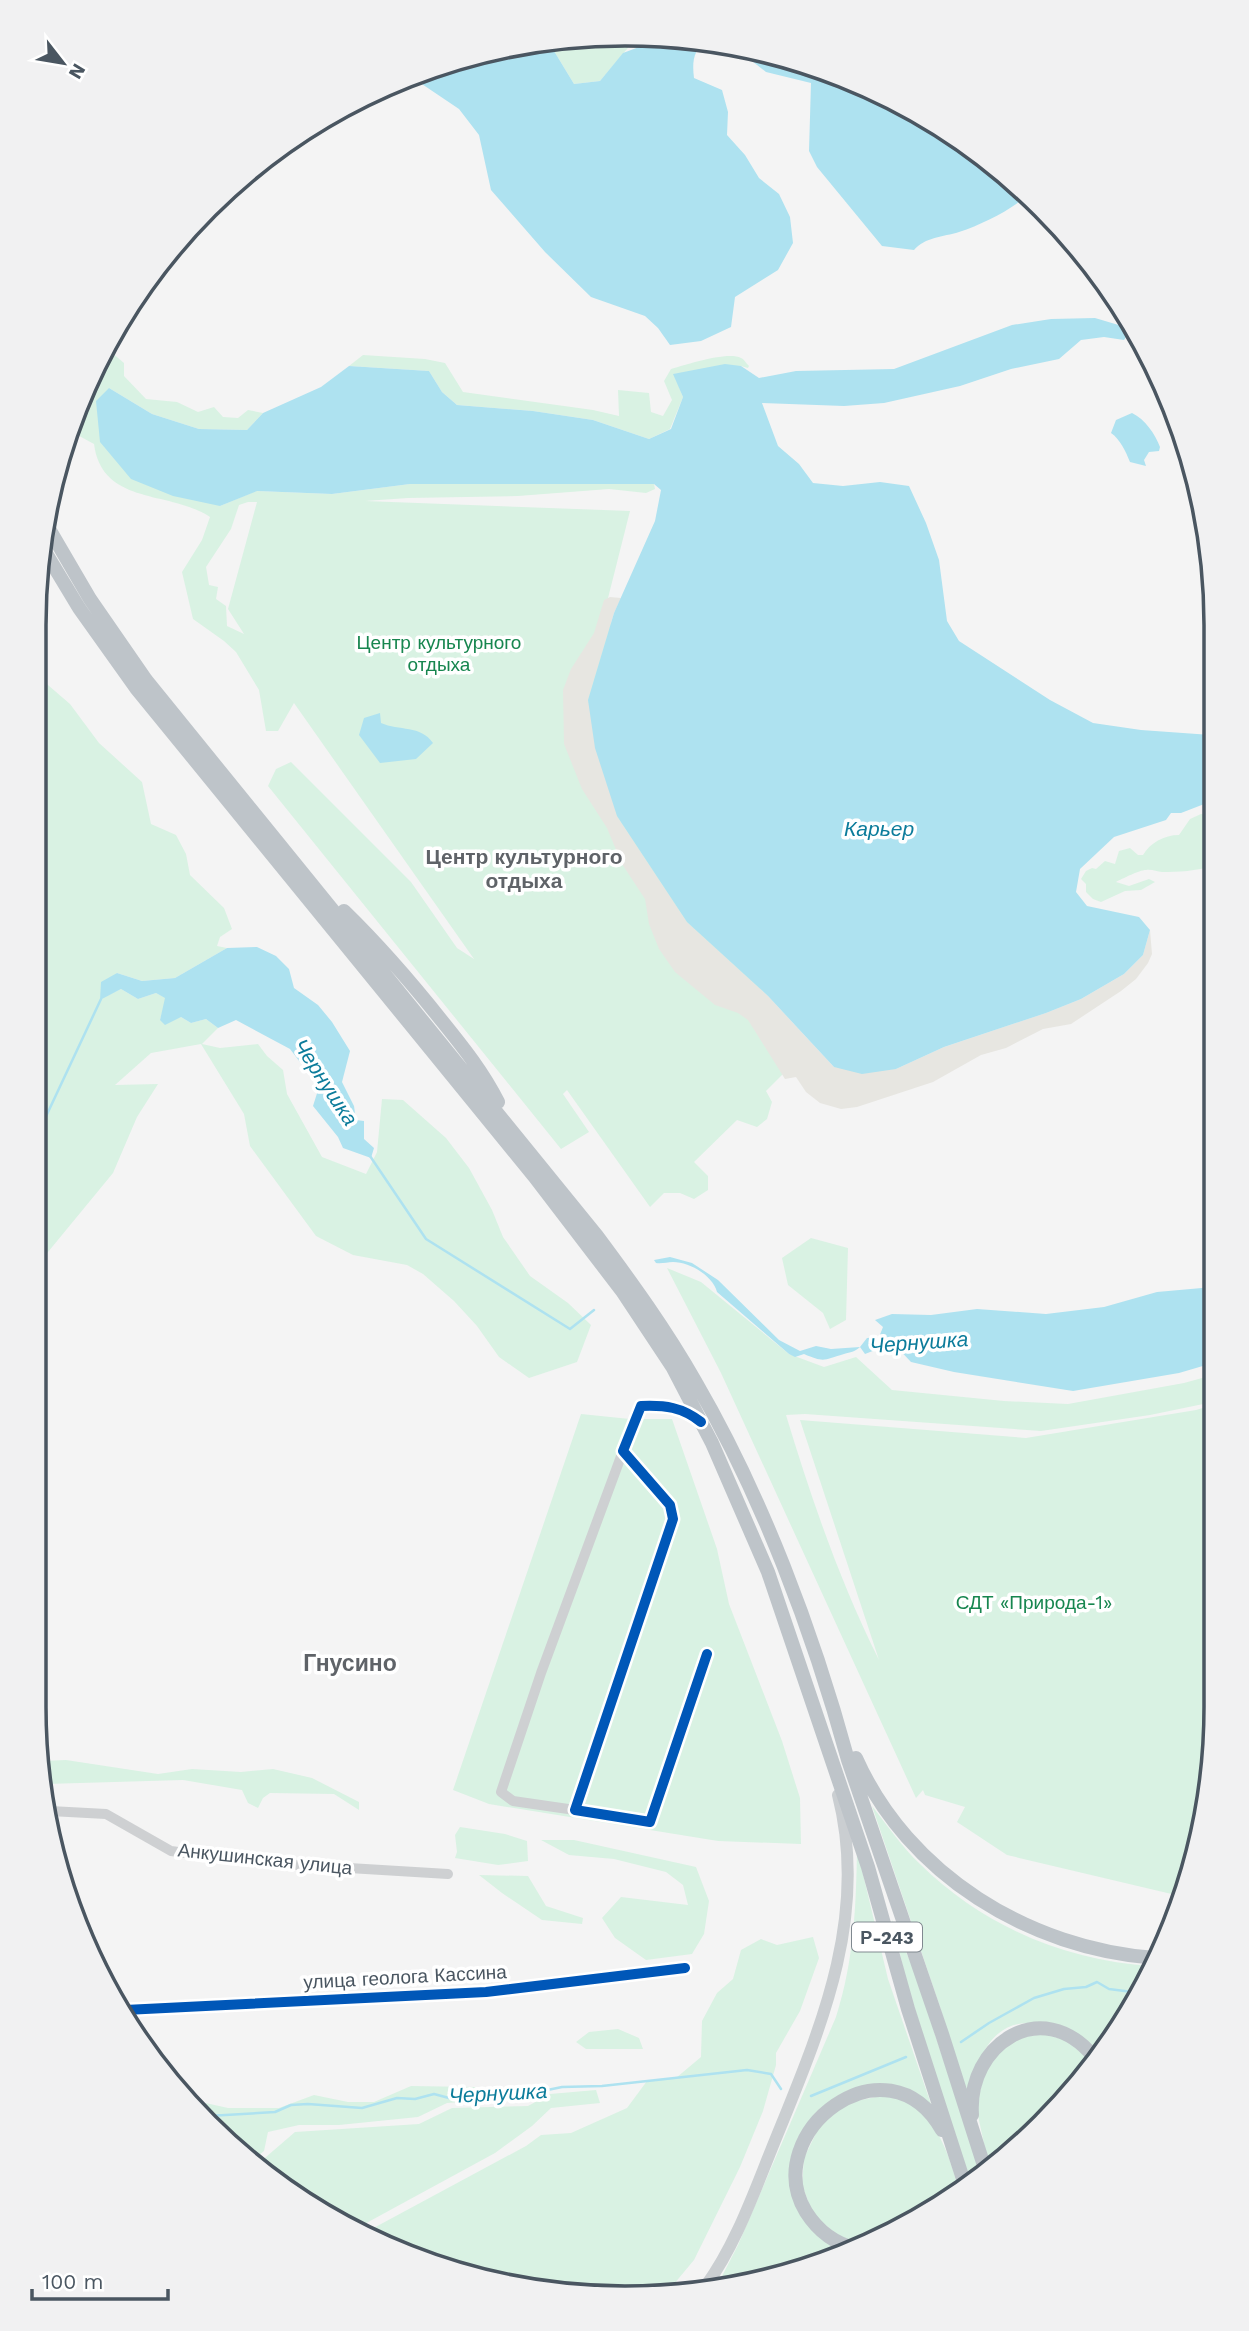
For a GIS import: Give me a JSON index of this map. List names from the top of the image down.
{
  "streets": {
    "highway": ["Р-243"],
    "street": ["Анкушинская улица", "улица геолога Кассина"]
  },
  "districts": ["Центр культурного отдыха", "Гнусино"],
  "water": ["Карьер", "Чернушка"],
  "parks": ["Центр культурного отдыха", "СДТ «Природа-1»"],
  "scale_bar": "100 m",
  "north": "bottom right"
}
